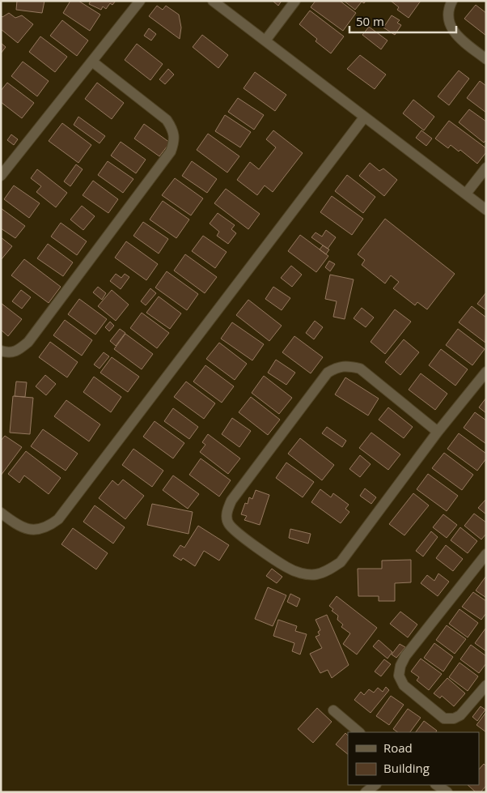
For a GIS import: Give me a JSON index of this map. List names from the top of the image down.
{
  "legend": ["Road", "Building"],
  "scale_bar": "50 m"
}
